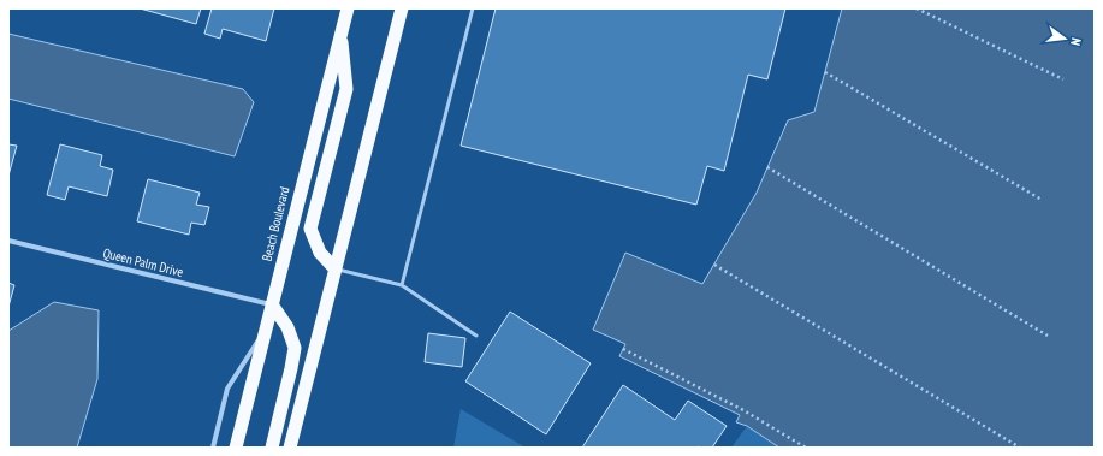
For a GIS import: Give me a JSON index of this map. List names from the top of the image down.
{
  "streets": {
    "highway": ["Beach Boulevard"],
    "street": ["Queen Palm Drive"]
  },
  "crossings": [
    ["Beach Boulevard", "Queen Palm Drive"]
  ],
  "north": "right"
}
